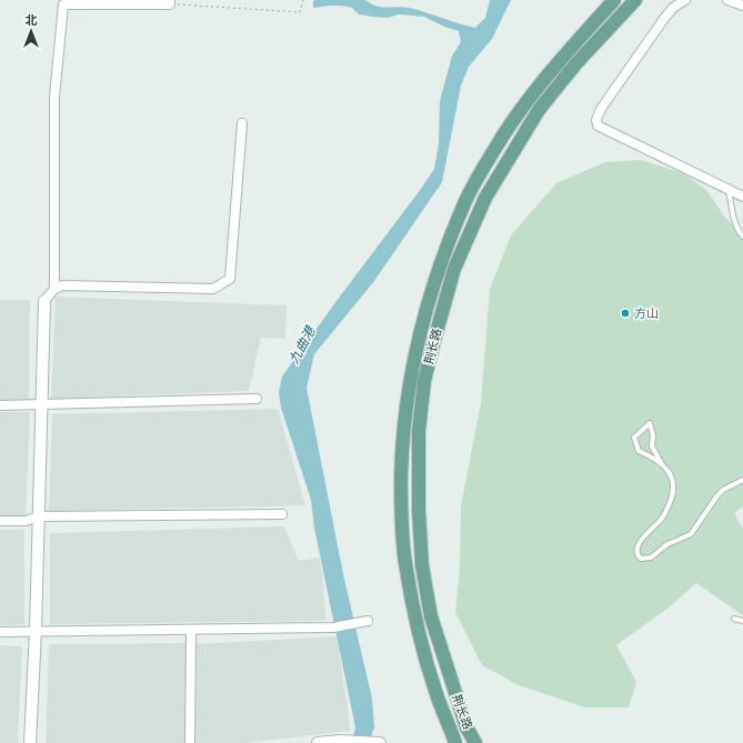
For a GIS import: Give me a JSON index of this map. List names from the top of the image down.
{
  "streets": {
    "main road": ["荆长路"]
  },
  "water": ["九曲港"],
  "places": ["方山"],
  "north": "top"
}
